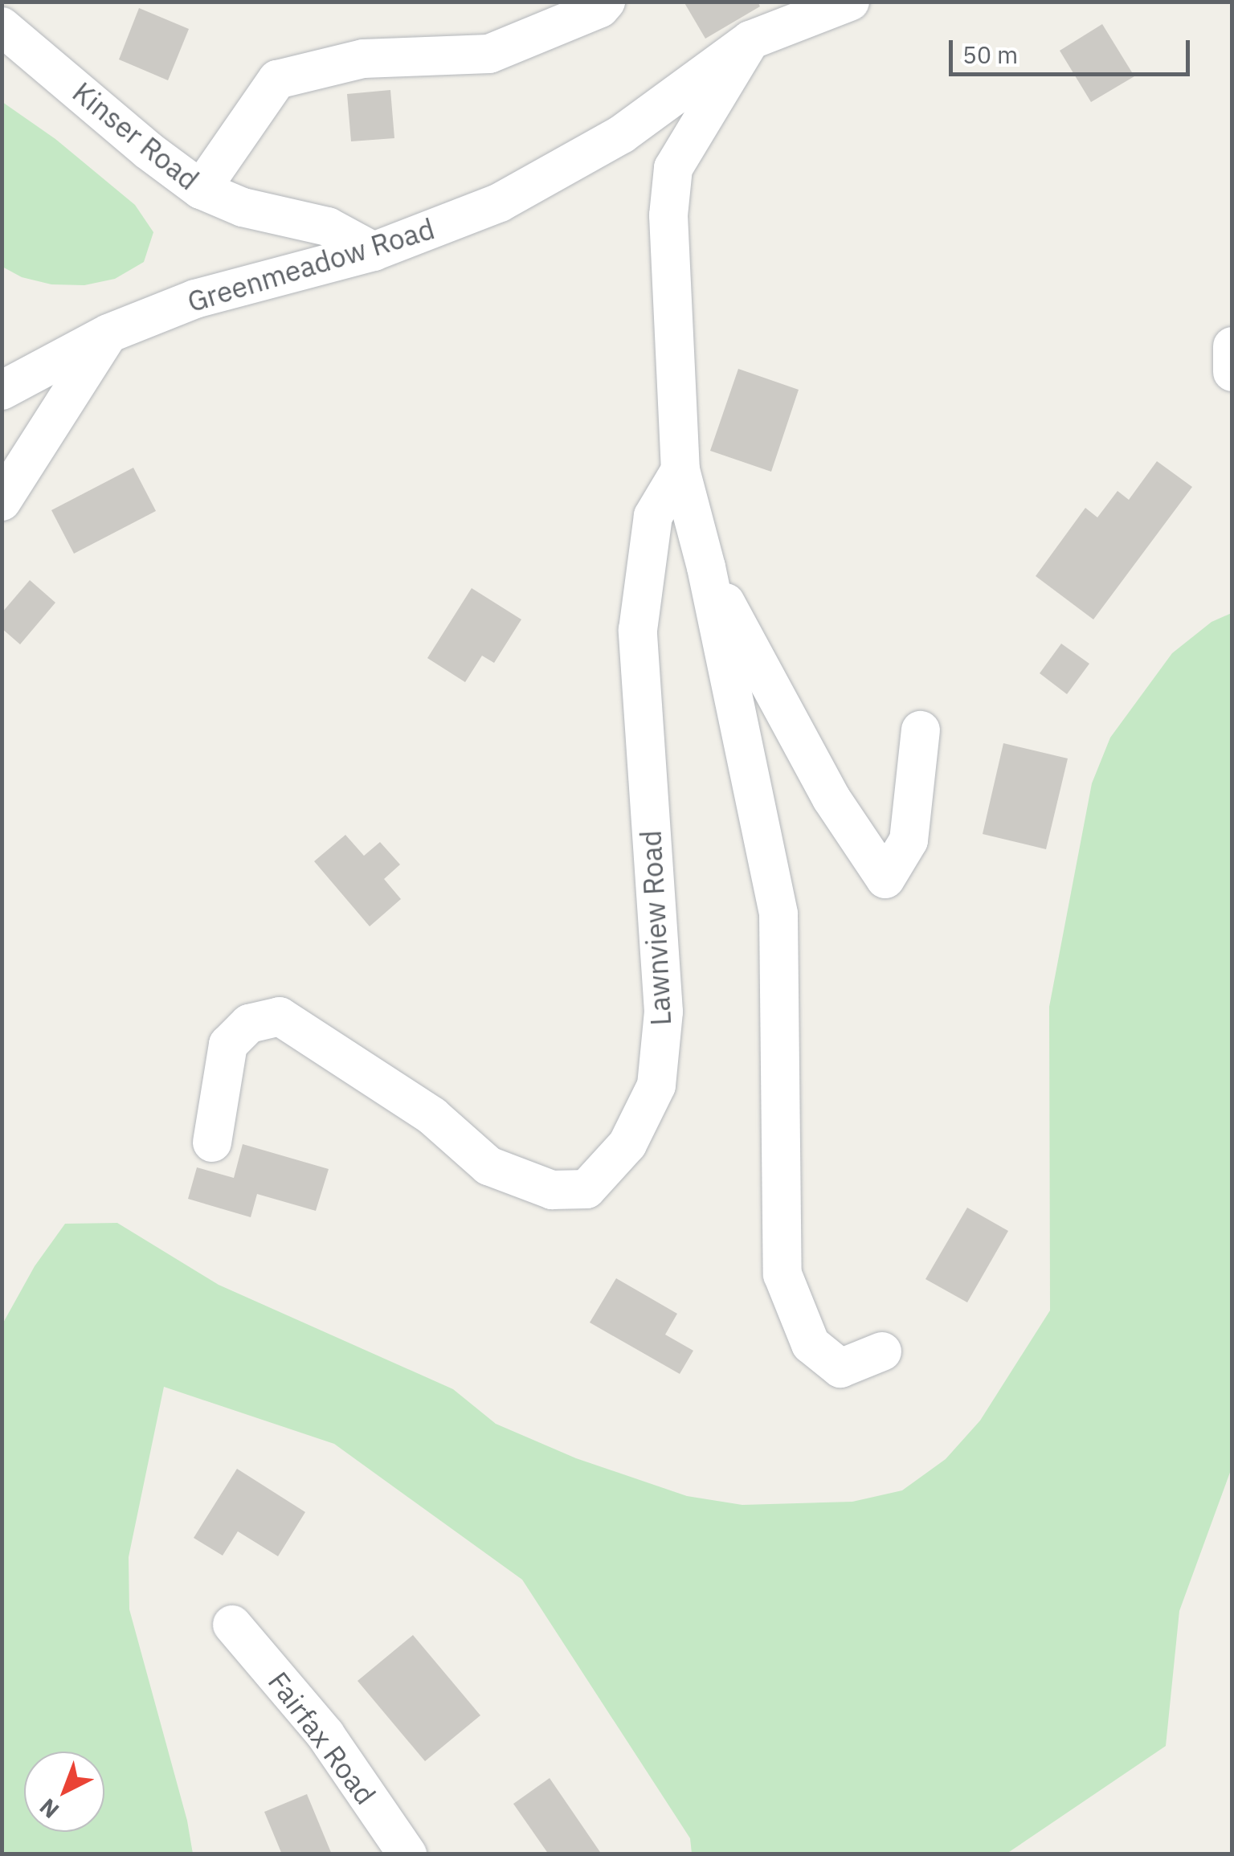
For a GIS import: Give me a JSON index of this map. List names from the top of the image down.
{
  "streets": {
    "street": [
      "Kinser Road",
      "Greenmeadow Road",
      "Lawnview Road",
      "Fairfax Road"
    ]
  },
  "crossings": [
    ["Kinser Road", "Greenmeadow Road"]
  ],
  "scale_bar": "50 m",
  "north": "bottom left"
}
